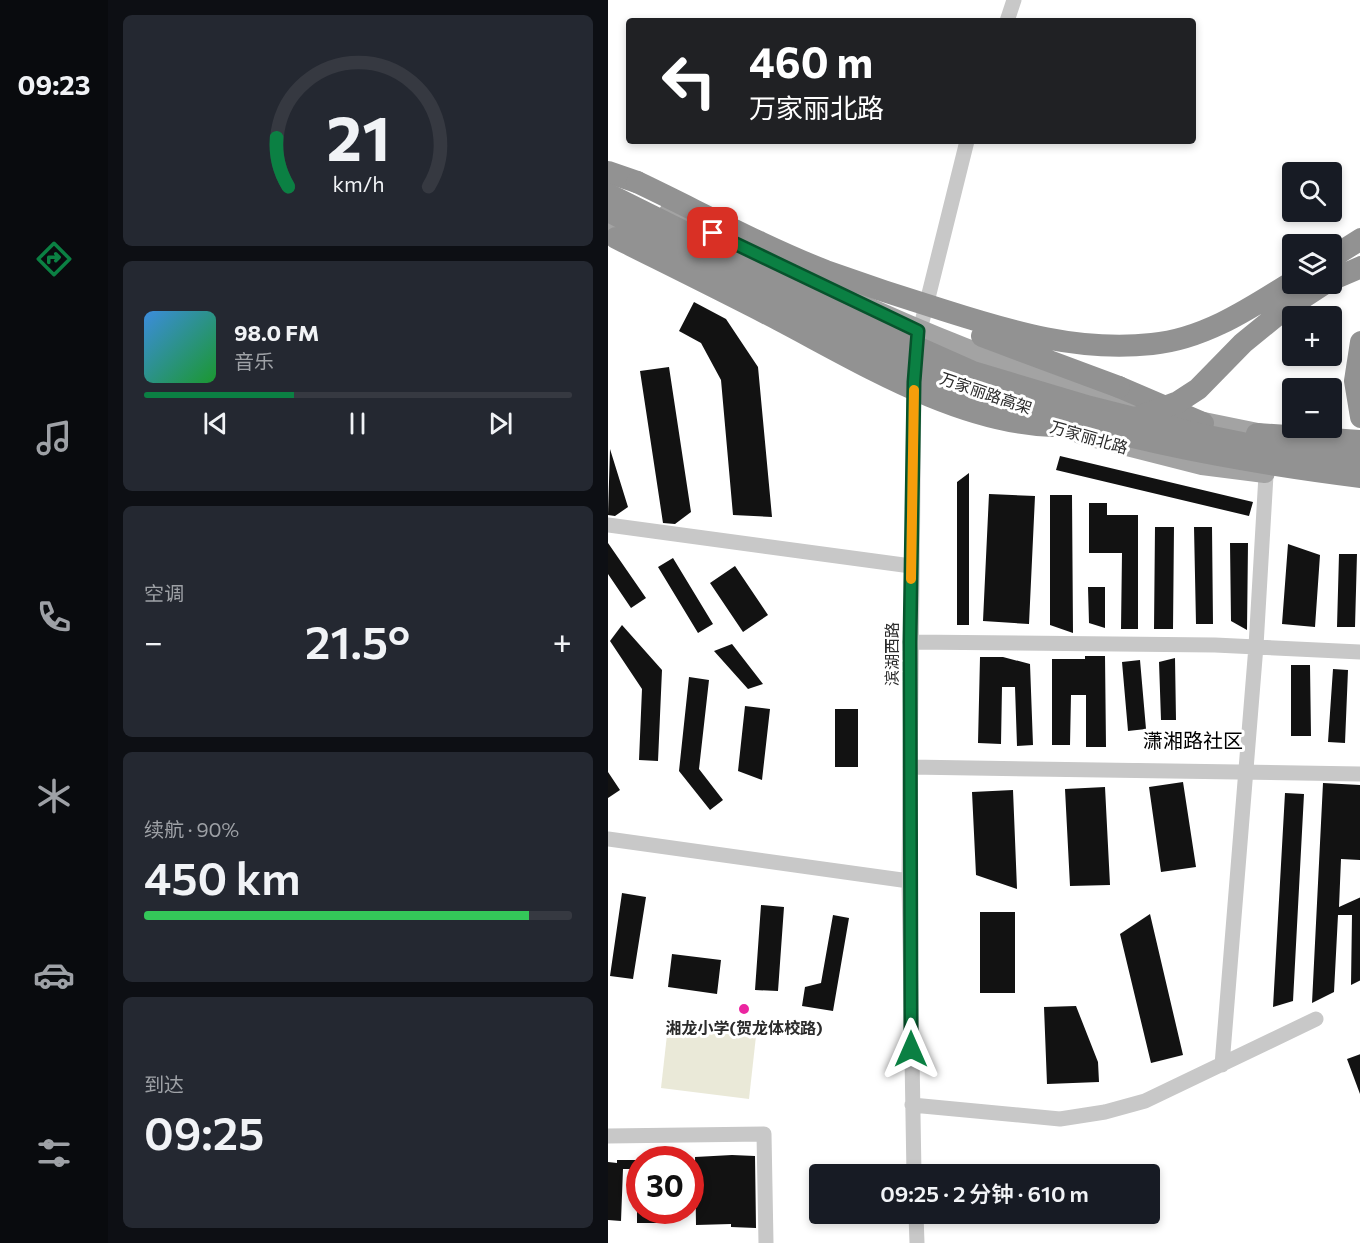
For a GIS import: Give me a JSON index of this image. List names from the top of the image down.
{
  "streets": {
    "highway": ["万家丽路高架"],
    "main road": ["万家丽北路"],
    "street": ["滨湖西路"]
  },
  "crossings": [
    ["万家丽北路", "滨湖西路"]
  ],
  "districts": ["潇湘路社区"],
  "places": ["湘龙小学(贺龙体校路)"],
  "page": {
    "tabs": "09:23",
    "turn": ["460 m", "万家丽北路"],
    "map_buttons": ["+", "−"],
    "song": ["98.0 FM", "音乐"],
    "tile": [
      "空调",
      ["续航 · 90%", "450 km"],
      ["到达", "09:25"]
    ],
    "heat": ["−", "21.5°", "+"],
    "limit": "30",
    "trip": "09:25 · 2 分钟 · 610 m",
    "gauge": ["21", "km/h"]
  }
}
